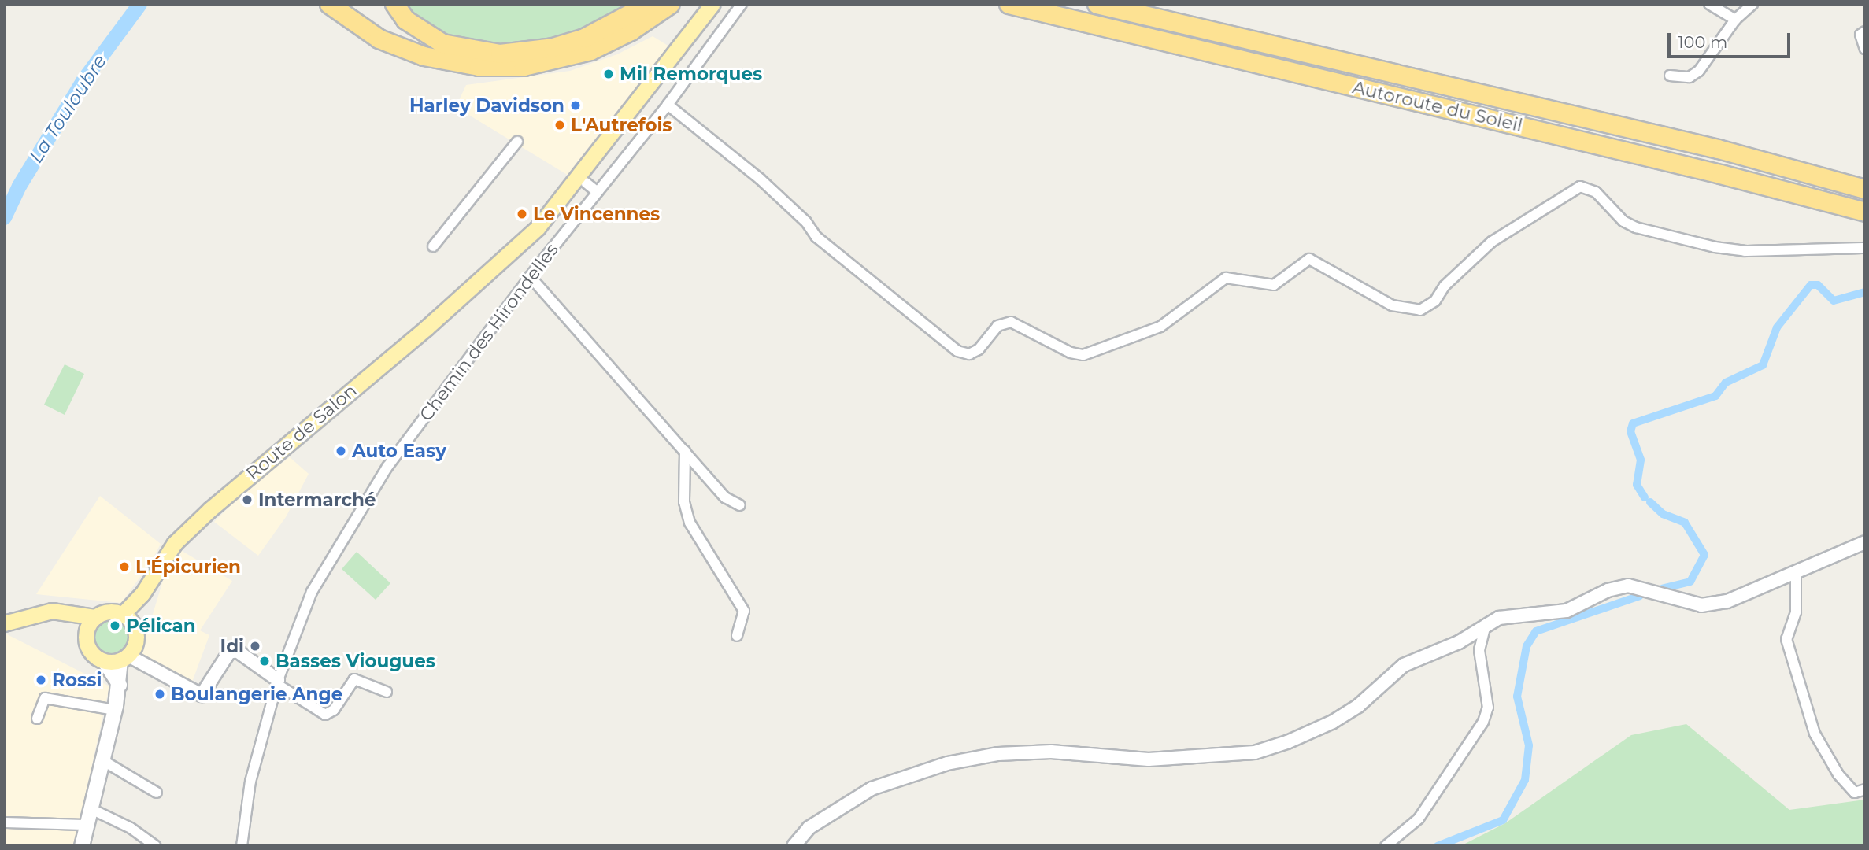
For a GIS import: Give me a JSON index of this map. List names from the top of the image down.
{
  "streets": {
    "highway": ["Autoroute du Soleil"],
    "main road": ["Route de Salon"],
    "street": ["Chemin des Hirondelles"]
  },
  "water": ["La Touloubre"],
  "places": [
    "Mil Remorques",
    "Harley Davidson",
    "L'Autrefois",
    "Le Vincennes",
    "Auto Easy",
    "Intermarché",
    "L'Épicurien",
    "Pélican",
    "Idi",
    "Basses Viougues",
    "Rossi",
    "Boulangerie Ange"
  ],
  "scale_bar": "100 m"
}
